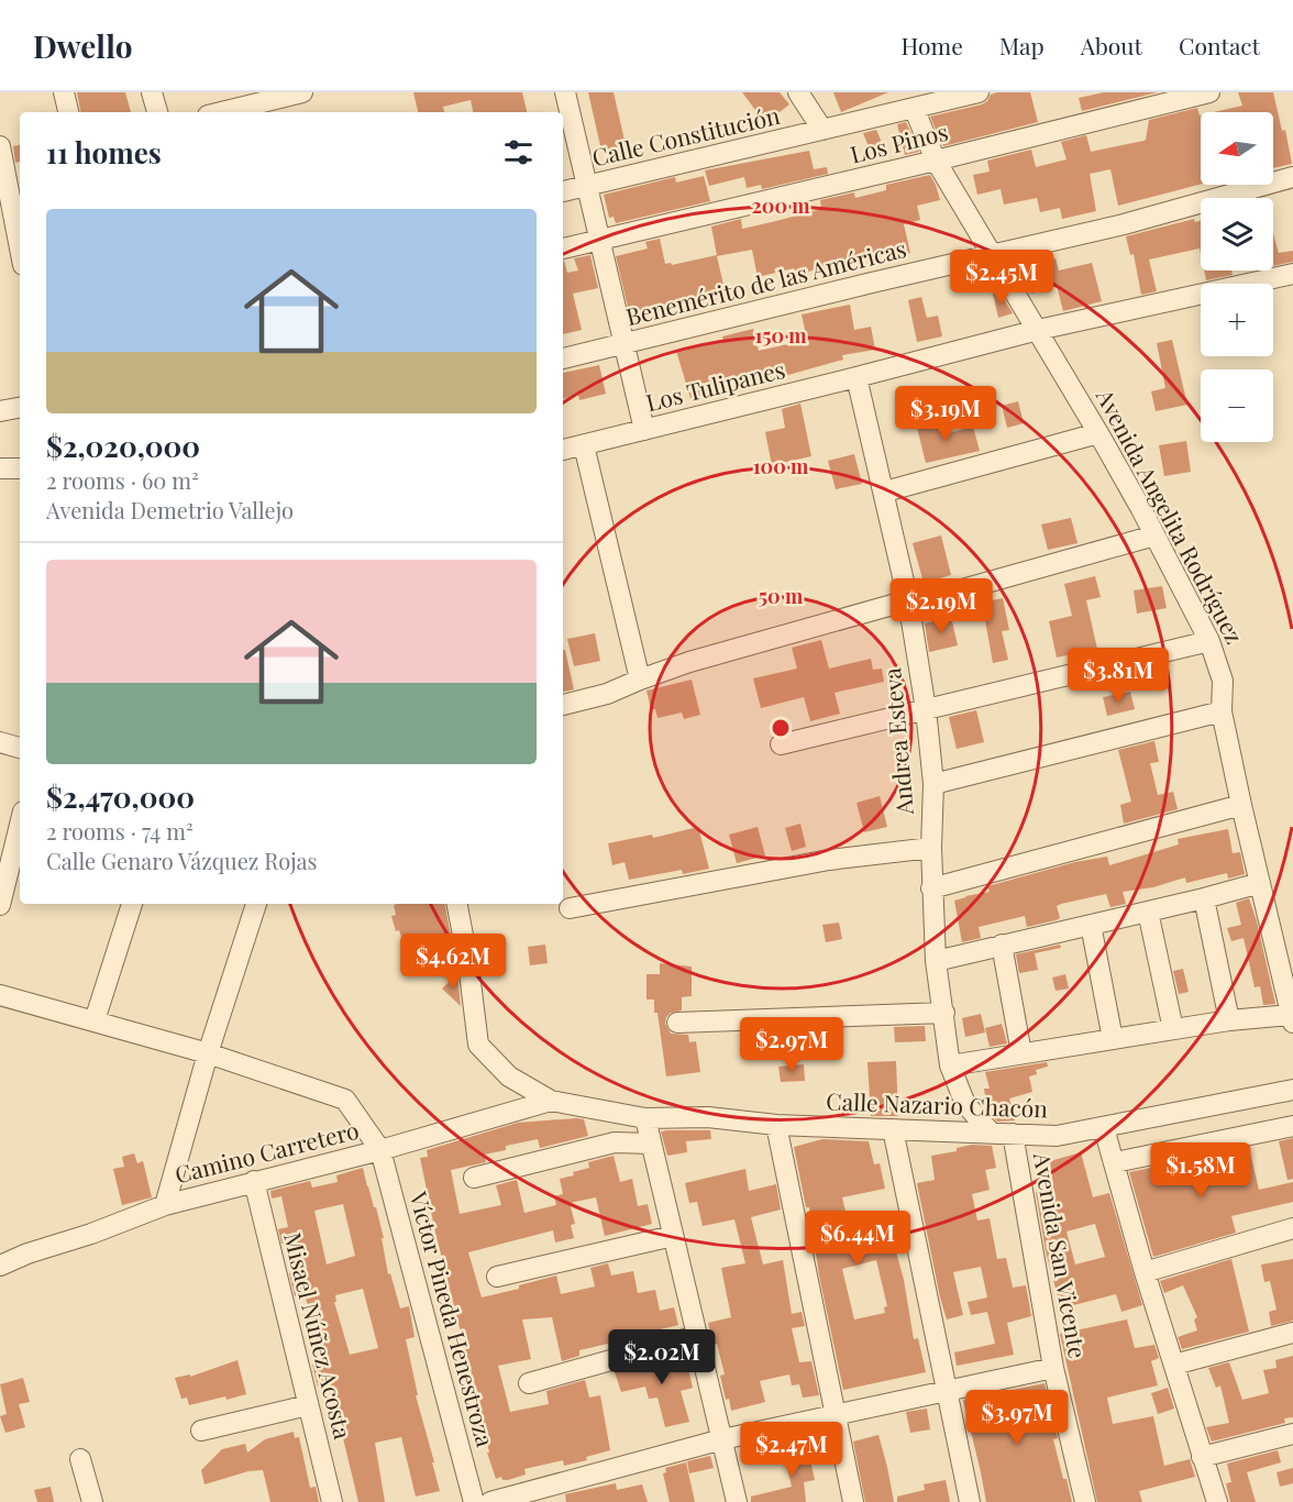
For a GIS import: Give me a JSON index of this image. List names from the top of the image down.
{
  "streets": {
    "street": [
      "Calle Constitución",
      "Los Pinos",
      "Benemérito de las Américas",
      "Los Tulipanes",
      "Avenida Angelita Rodríguez",
      "Andrea Esteva",
      "Calle Nazario Chacón",
      "Camino Carretero",
      "Avenida San Vicente",
      "Víctor Pineda Henestroza",
      "Misael Núñez Acosta"
    ]
  },
  "crossings": [
    ["Calle Constitución", "Avenida Angelita Rodríguez"],
    ["Los Pinos", "Avenida Angelita Rodríguez"],
    ["Benemérito de las Américas", "Avenida Angelita Rodríguez"],
    ["Los Tulipanes", "Avenida Angelita Rodríguez"],
    ["Los Tulipanes", "Andrea Esteva"],
    ["Andrea Esteva", "Calle Nazario Chacón"],
    ["Calle Nazario Chacón", "Camino Carretero"],
    ["Calle Nazario Chacón", "Avenida San Vicente"],
    ["Camino Carretero", "Víctor Pineda Henestroza"],
    ["Camino Carretero", "Misael Núñez Acosta"]
  ],
  "north": "left",
  "page": {
    "header": "Dwello",
    "nav": [
      "Home",
      "Map",
      "About",
      "Contact"
    ],
    "map_buttons": ["+", "−"],
    "heading": "11 homes",
    "list": [
      {
        "name": "$2,020,000",
        "note": "2 rooms · 60 m² · Avenida Demetrio Vallejo"
      },
      {
        "name": "$2,470,000",
        "note": "2 rooms · 74 m² · Calle Genaro Vázquez Rojas"
      }
    ],
    "price": [
      "$2.45M",
      "$3.19M",
      "$2.19M",
      "$3.81M",
      "$4.62M",
      "$2.97M",
      "$1.58M",
      "$6.44M",
      "$2.02M",
      "$3.97M",
      "$2.47M"
    ]
  },
  "rings": [
    "200 m",
    "150 m",
    "100 m",
    "50 m"
  ]
}
